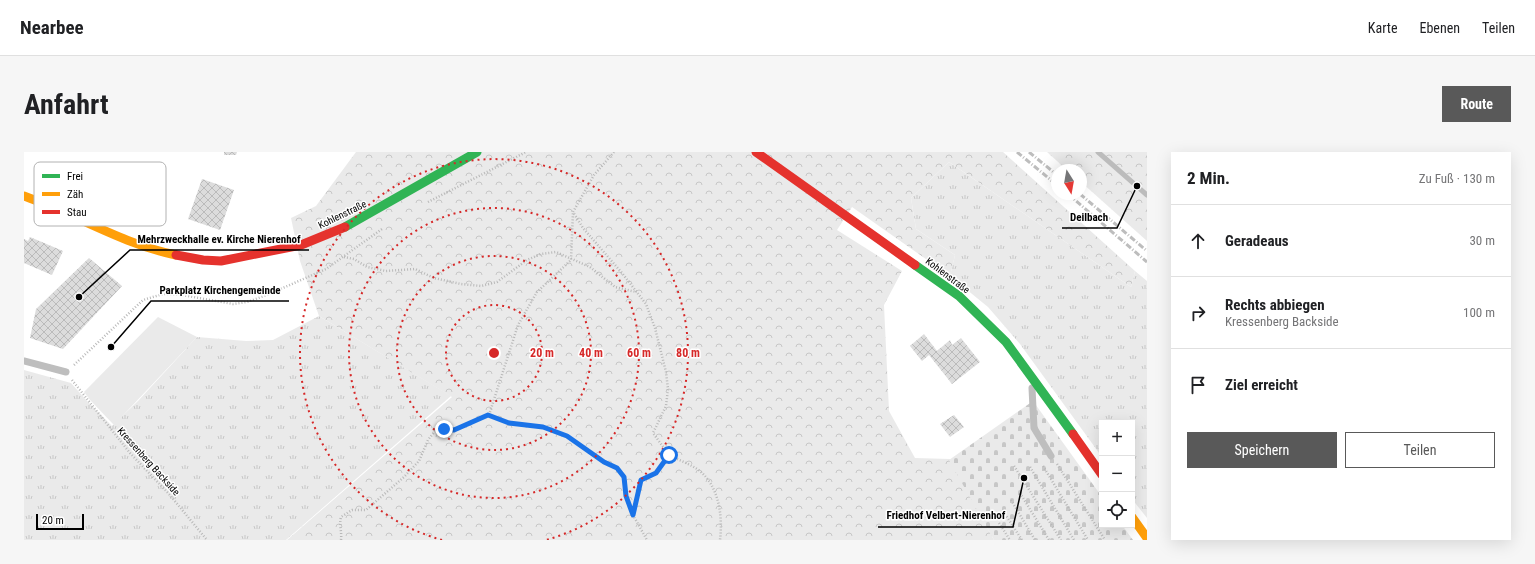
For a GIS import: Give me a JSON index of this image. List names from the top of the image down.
{
  "streets": {
    "main road": ["Kohlenstraße"],
    "path": ["Kressenberg Backside"]
  },
  "places": [
    "Deilbach",
    "Mehrzweckhalle ev. Kirche Nierenhof",
    "Parkplatz Kirchengemeinde",
    "Friedhof Velbert-Nierenhof"
  ],
  "legend": ["Frei", "Zäh", "Stau"],
  "scale_bar": "20 m",
  "north": "bottom",
  "page": {
    "header": "Nearbee",
    "nav": ["Karte", "Ebenen", "Teilen"],
    "buttons": [
      "Route",
      ["Speichern", "Teilen"]
    ],
    "title": "Anfahrt",
    "heading": ["2 Min.", "Zu Fuß · 130 m"],
    "list": [
      ["Geradeaus", "30 m"],
      ["Rechts abbiegen", "Kressenberg Backside", "100 m"],
      "Ziel erreicht"
    ],
    "map_buttons": ["+", "−"],
    "scale": "20 m"
  },
  "rings": [
    "20 m",
    "40 m",
    "60 m",
    "80 m"
  ]
}
